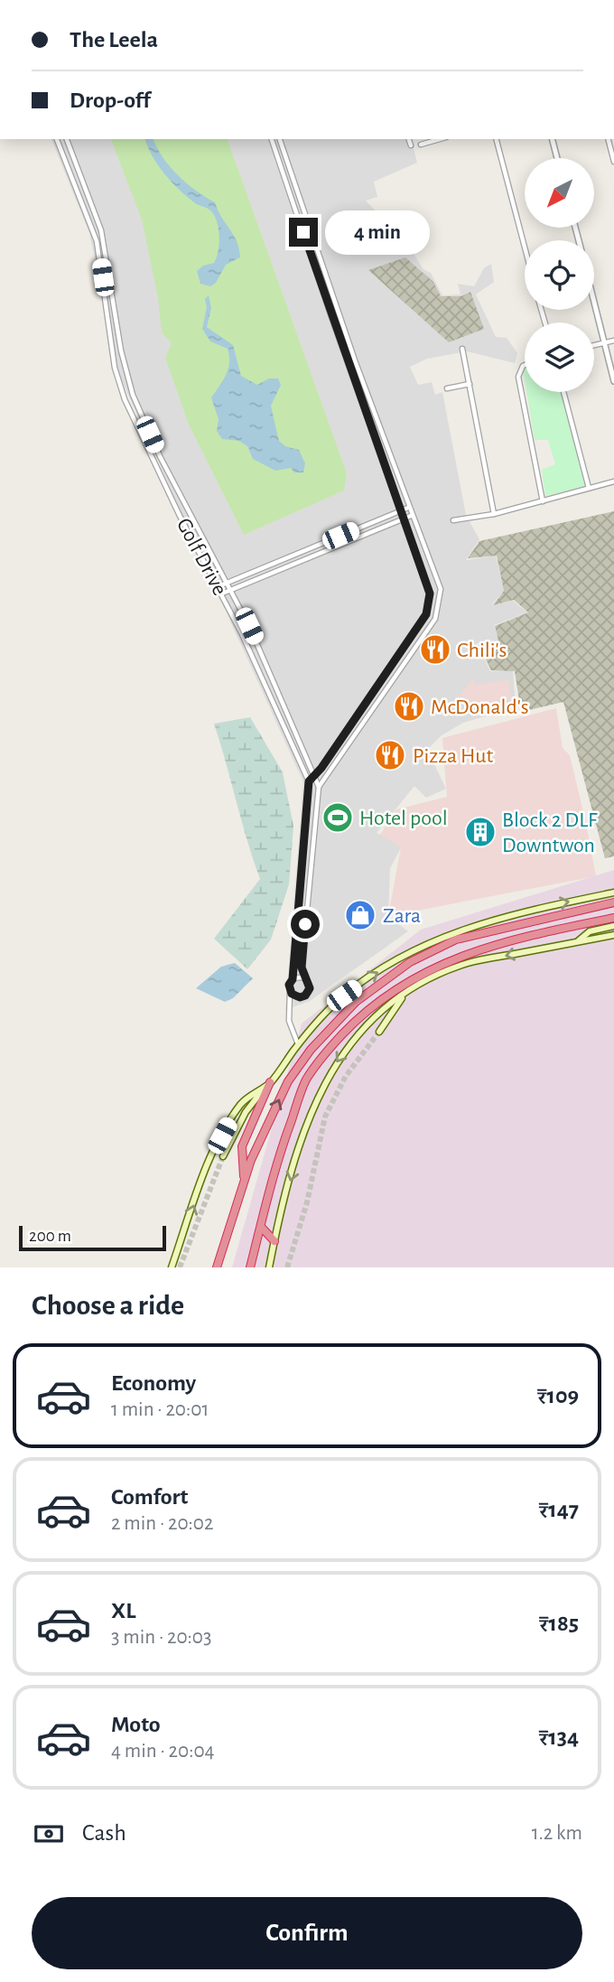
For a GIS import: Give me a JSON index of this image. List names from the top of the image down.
{
  "streets": {
    "street": ["Golf Drive"]
  },
  "places": {
    "restaurant": ["Chili's", "McDonald's", "Pizza Hut"],
    "sports": ["Hotel pool"],
    "building": ["Block 2 DLF Downtwon"],
    "shop": ["Zara"]
  },
  "scale_bar": "200 m",
  "north": "bottom left",
  "page": {
    "banner": ["The Leela", "Drop-off"],
    "bubble": "4 min",
    "scale": "200 m",
    "heading": "Choose a ride",
    "list": [
      {
        "name": "Economy",
        "note": "1 min · 20:01",
        "value": "₹109"
      },
      {
        "name": "Comfort",
        "note": "2 min · 20:02",
        "value": "₹147"
      },
      {
        "name": "XL",
        "note": "3 min · 20:03",
        "value": "₹185"
      },
      {
        "name": "Moto",
        "note": "4 min · 20:04",
        "value": "₹134"
      }
    ],
    "pay": ["Cash", "1.2 km"],
    "buttons": "Confirm"
  }
}
